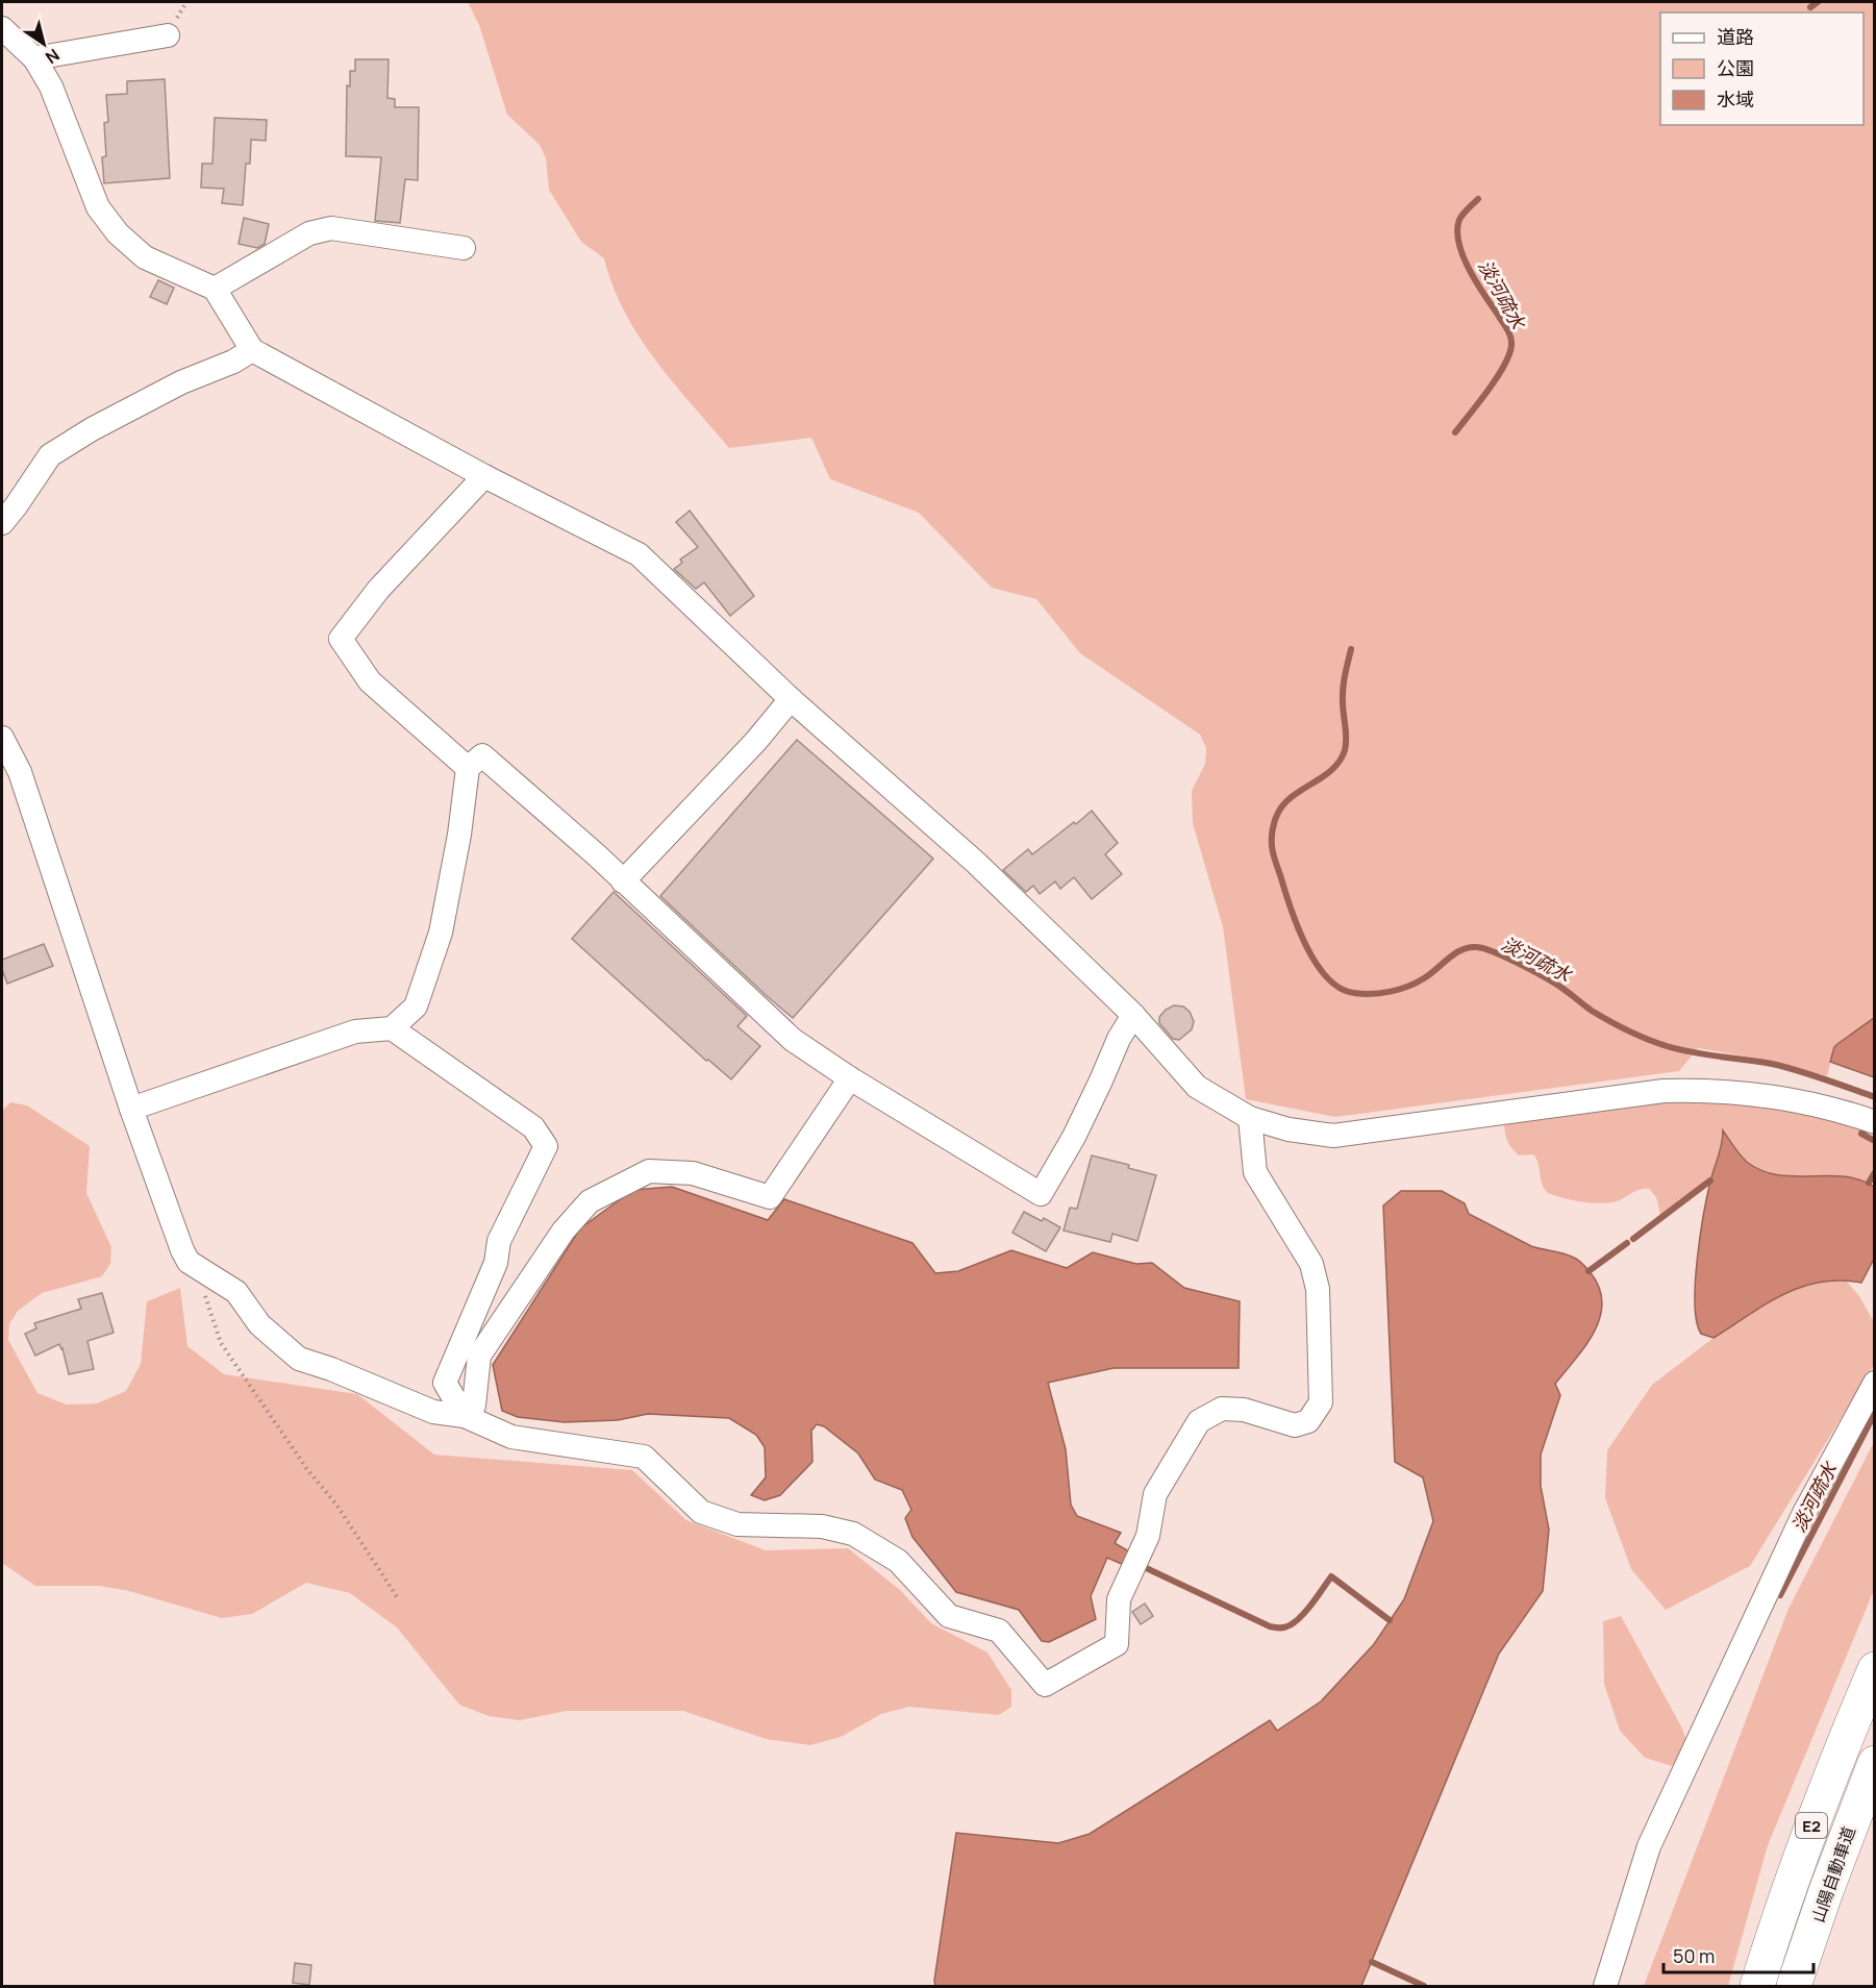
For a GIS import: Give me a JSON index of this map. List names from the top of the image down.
{
  "streets": {
    "highway": ["E2", "山陽自動車道"]
  },
  "water": ["淡河疏水"],
  "legend": ["道路", "公園", "水域"],
  "scale_bar": "50 m",
  "north": "bottom right"
}
